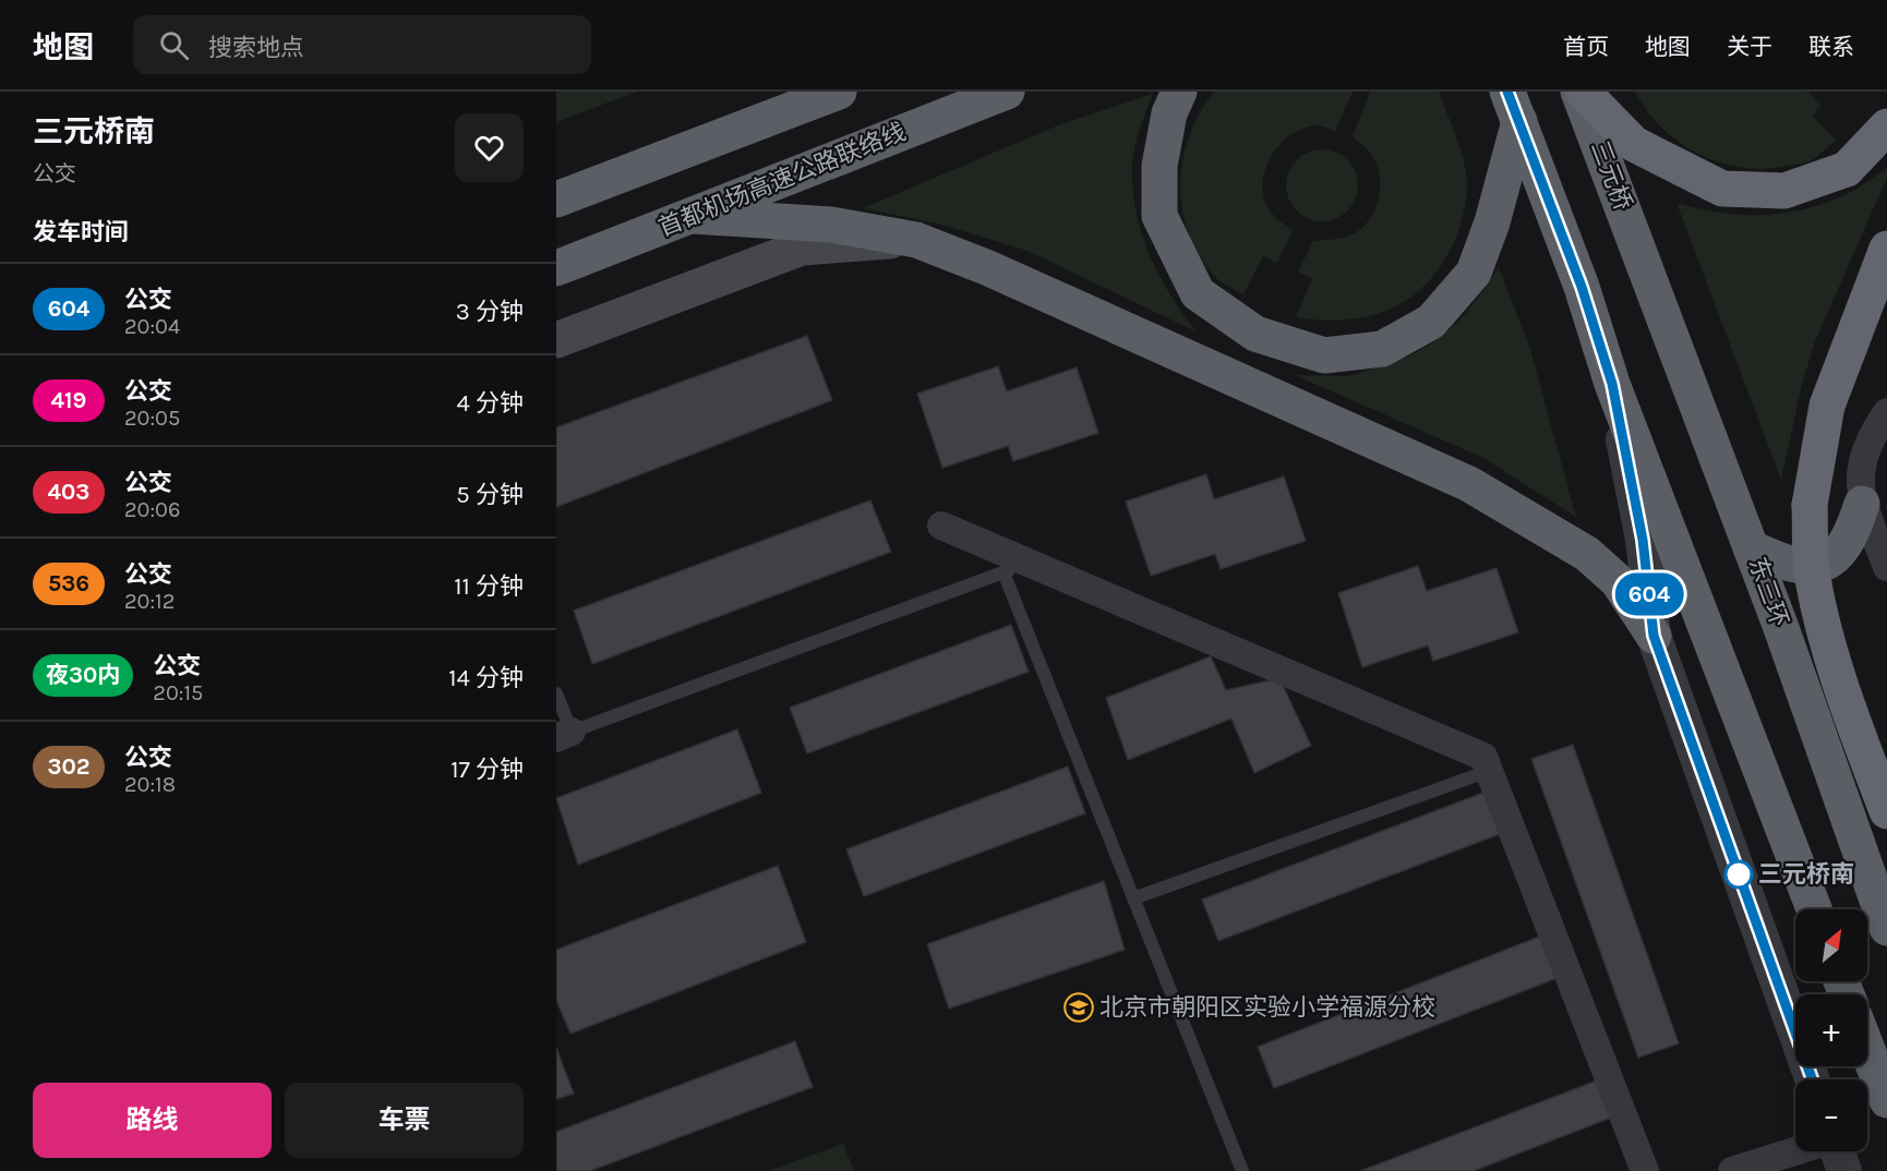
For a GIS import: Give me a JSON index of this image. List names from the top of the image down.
{
  "streets": {
    "highway": ["三元桥", "首都机场高速公路联络线", "东三环"]
  },
  "crossings": [
    ["三元桥", "东三环"]
  ],
  "places": {
    "other": ["三元桥南"],
    "school or university": ["北京市朝阳区实验小学福源分校"]
  },
  "lines": ["bus line 604"],
  "north": "top right",
  "page": {
    "header": "地图",
    "search": "搜索地点",
    "nav": [
      "首页",
      "地图",
      "关于",
      "联系"
    ],
    "heading": [
      ["三元桥南", "公交"],
      "发车时间"
    ],
    "on_map": "604",
    "list": [
      {
        "mark": "604",
        "name": "公交",
        "note": "20:04",
        "value": "3 分钟"
      },
      {
        "mark": "419",
        "name": "公交",
        "note": "20:05",
        "value": "4 分钟"
      },
      {
        "mark": "403",
        "name": "公交",
        "note": "20:06",
        "value": "5 分钟"
      },
      {
        "mark": "536",
        "name": "公交",
        "note": "20:12",
        "value": "11 分钟"
      },
      {
        "mark": "夜30内",
        "name": "公交",
        "note": "20:15",
        "value": "14 分钟"
      },
      {
        "mark": "302",
        "name": "公交",
        "note": "20:18",
        "value": "17 分钟"
      }
    ],
    "map_buttons": ["+", "−"],
    "buttons": ["路线", "车票"]
  }
}
